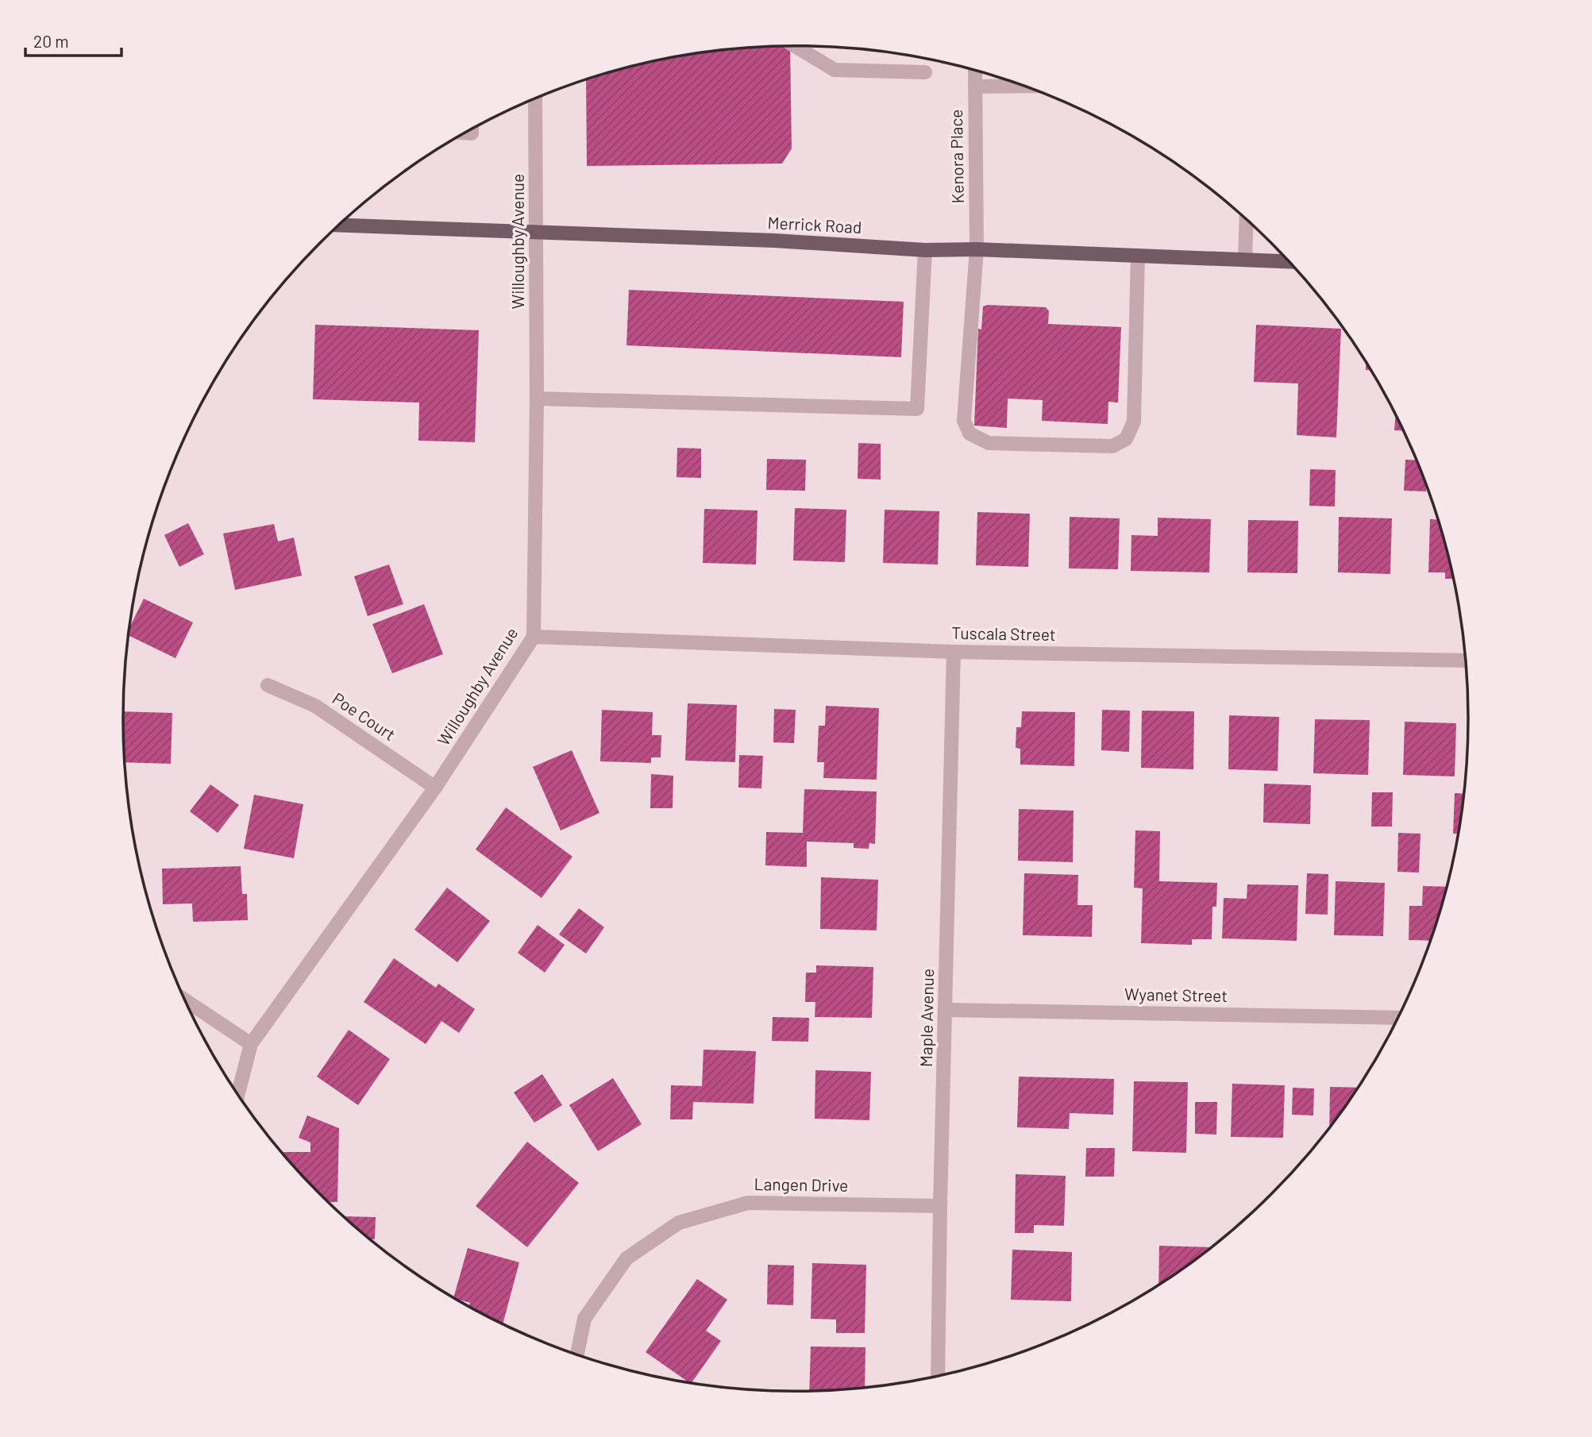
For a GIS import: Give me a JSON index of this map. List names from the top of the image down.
{
  "streets": {
    "main road": ["Merrick Road"],
    "street": [
      "Kenora Place",
      "Willoughby Avenue",
      "Tuscala Street",
      "Poe Court",
      "Wyanet Street",
      "Maple Avenue",
      "Langen Drive"
    ]
  },
  "crossings": [
    ["Kenora Place", "Merrick Road"],
    ["Merrick Road", "Willoughby Avenue"],
    ["Willoughby Avenue", "Tuscala Street"],
    ["Willoughby Avenue", "Poe Court"],
    ["Tuscala Street", "Maple Avenue"],
    ["Wyanet Street", "Maple Avenue"],
    ["Maple Avenue", "Langen Drive"]
  ],
  "scale_bar": "20 m"
}
